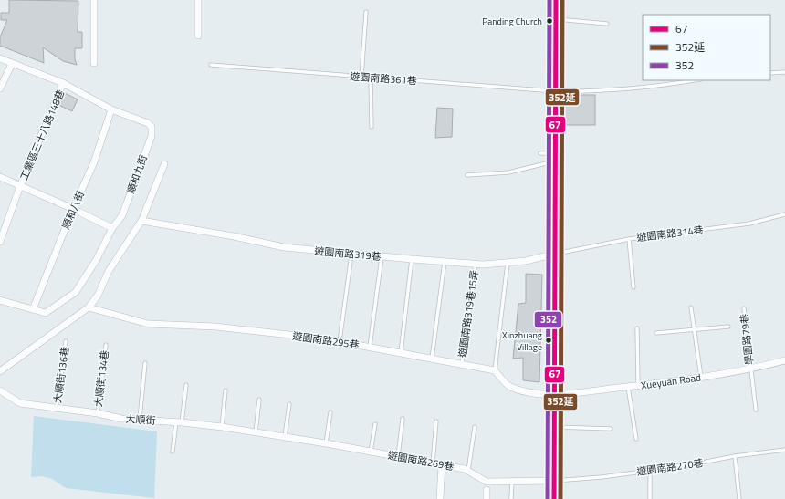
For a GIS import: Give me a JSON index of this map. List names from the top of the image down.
{
  "streets": {
    "street": [
      "工業區三十八路148巷",
      "順和九街",
      "順和八街",
      "遊園南路319巷",
      "遊園南路295巷",
      "Xueyuan Road",
      "大順街",
      "遊園南路269巷"
    ],
    "lane": [
      "遊園南路361巷",
      "遊園南路314巷",
      "遊園南路319巷15弄",
      "學園路79巷",
      "大順街136巷",
      "大順街134巷",
      "遊園南路270巷"
    ]
  },
  "crossings": [
    ["工業區三十八路148巷", "順和九街"],
    ["順和九街", "順和八街"],
    ["遊園南路314巷", "遊園南路319巷"],
    ["遊園南路319巷", "遊園南路319巷15弄"],
    ["遊園南路319巷15弄", "遊園南路295巷"],
    ["學園路79巷", "Xueyuan Road"],
    ["大順街136巷", "大順街"],
    ["大順街134巷", "大順街"],
    ["大順街", "遊園南路269巷"],
    ["遊園南路269巷", "遊園南路270巷"]
  ],
  "places": ["Panding Church", "Xinzhuang Village"],
  "lines": ["transit line 67", "transit line 352延", "transit line 352"],
  "legend": ["67", "352延", "352"]
}
